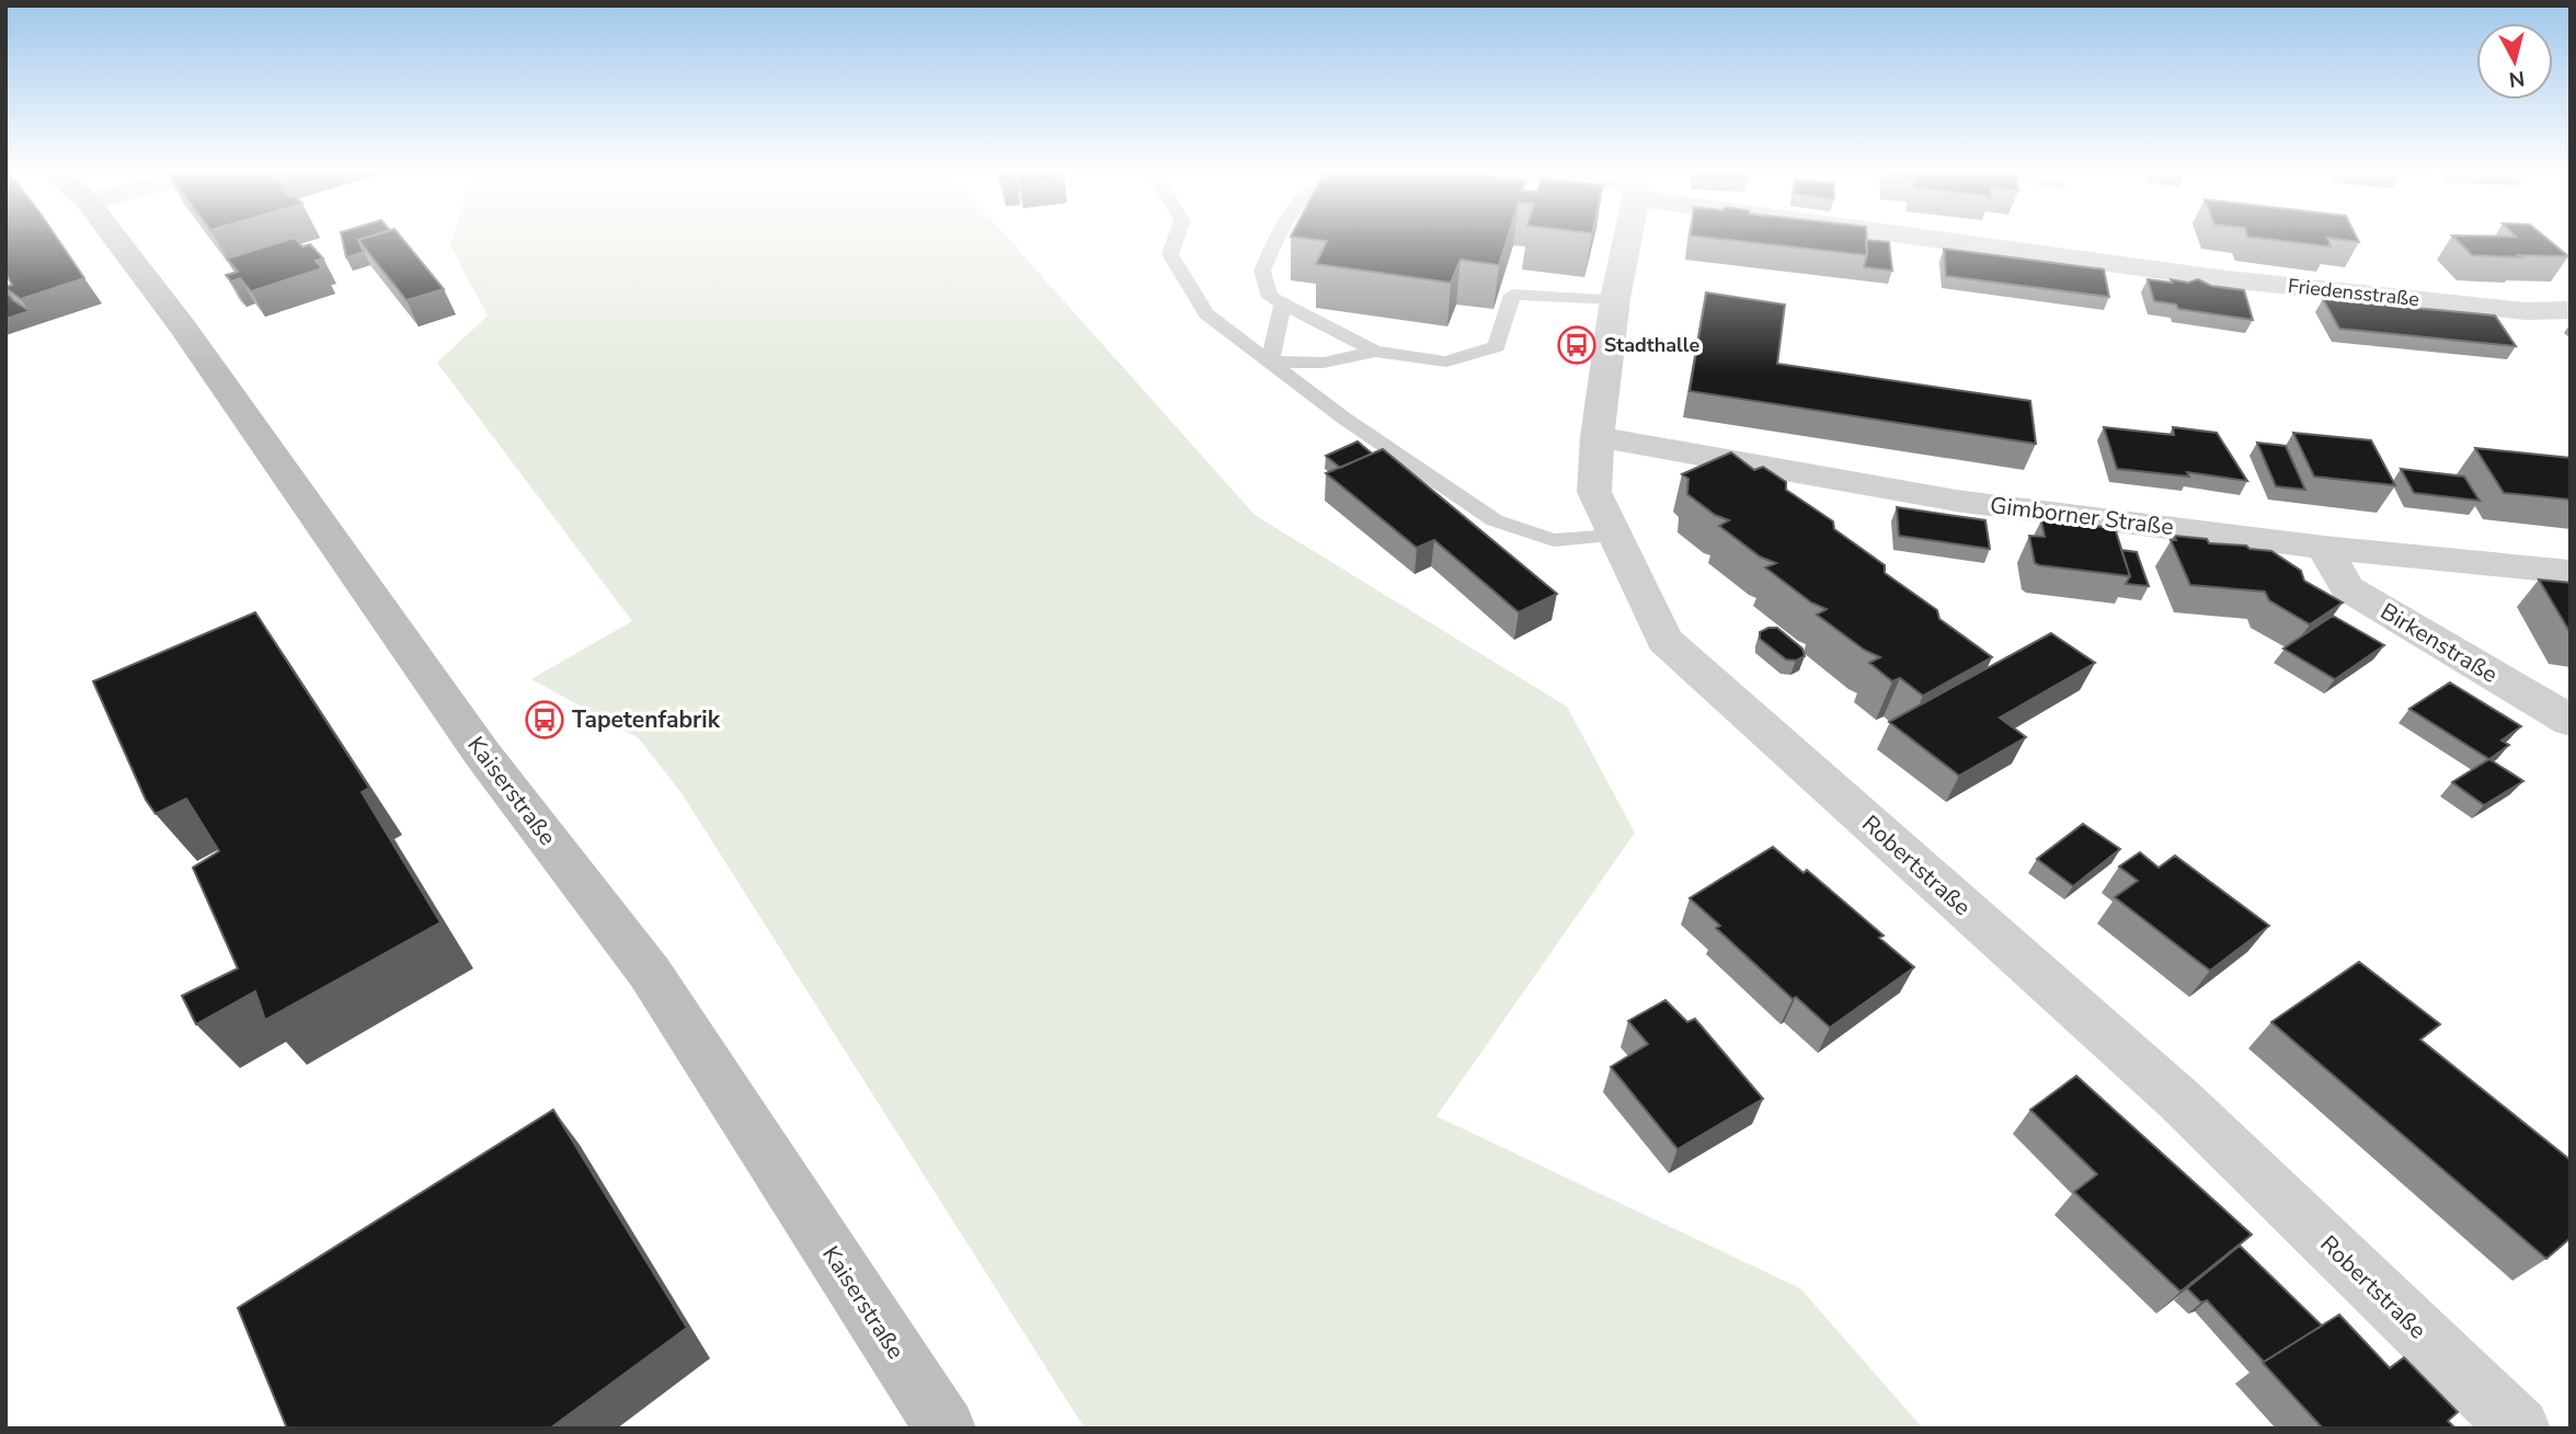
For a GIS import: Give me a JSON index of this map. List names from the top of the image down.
{
  "streets": {
    "street": [
      "Friedensstraße",
      "Gimborner Straße",
      "Birkenstraße",
      "Kaiserstraße",
      "Robertstraße"
    ]
  },
  "crossings": [
    ["Gimborner Straße", "Birkenstraße"],
    ["Gimborner Straße", "Robertstraße"]
  ],
  "places": {
    "bus stop": ["Stadthalle", "Tapetenfabrik"]
  },
  "north": "bottom"
}
